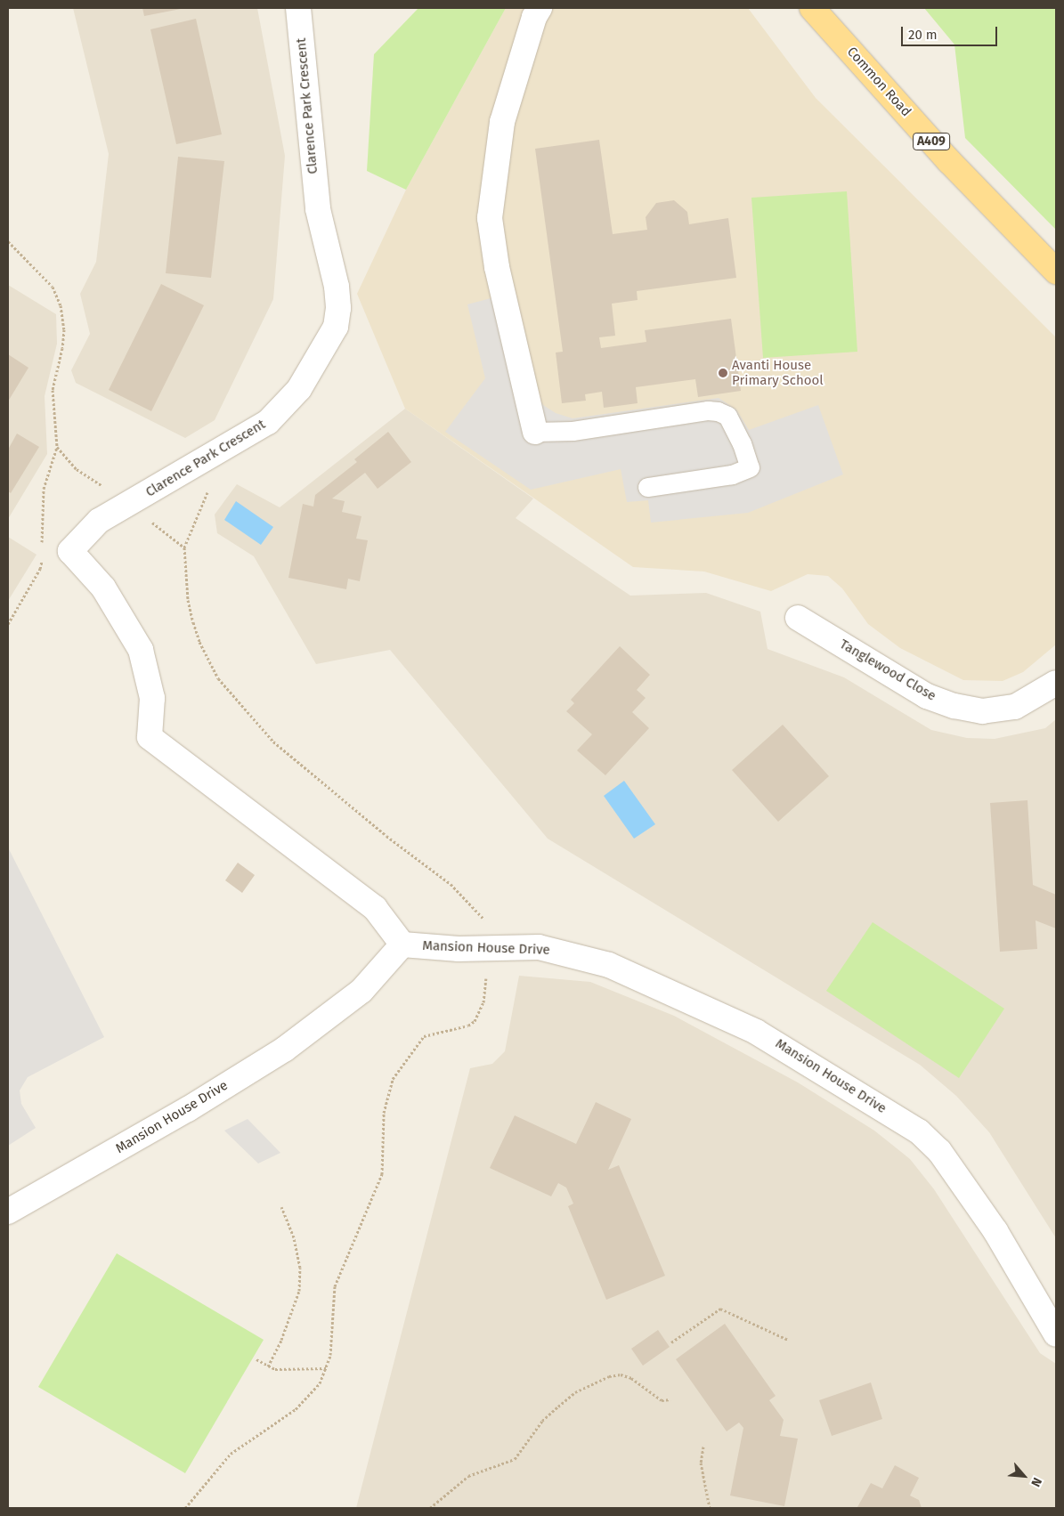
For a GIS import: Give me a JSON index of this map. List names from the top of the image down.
{
  "streets": {
    "main road": ["Common Road", "A409"],
    "street": ["Clarence Park Crescent", "Tanglewood Close", "Mansion House Drive"]
  },
  "crossings": [
    ["Clarence Park Crescent", "Mansion House Drive"]
  ],
  "places": ["Avanti House Primary School"],
  "scale_bar": "20 m",
  "north": "bottom right"
}
